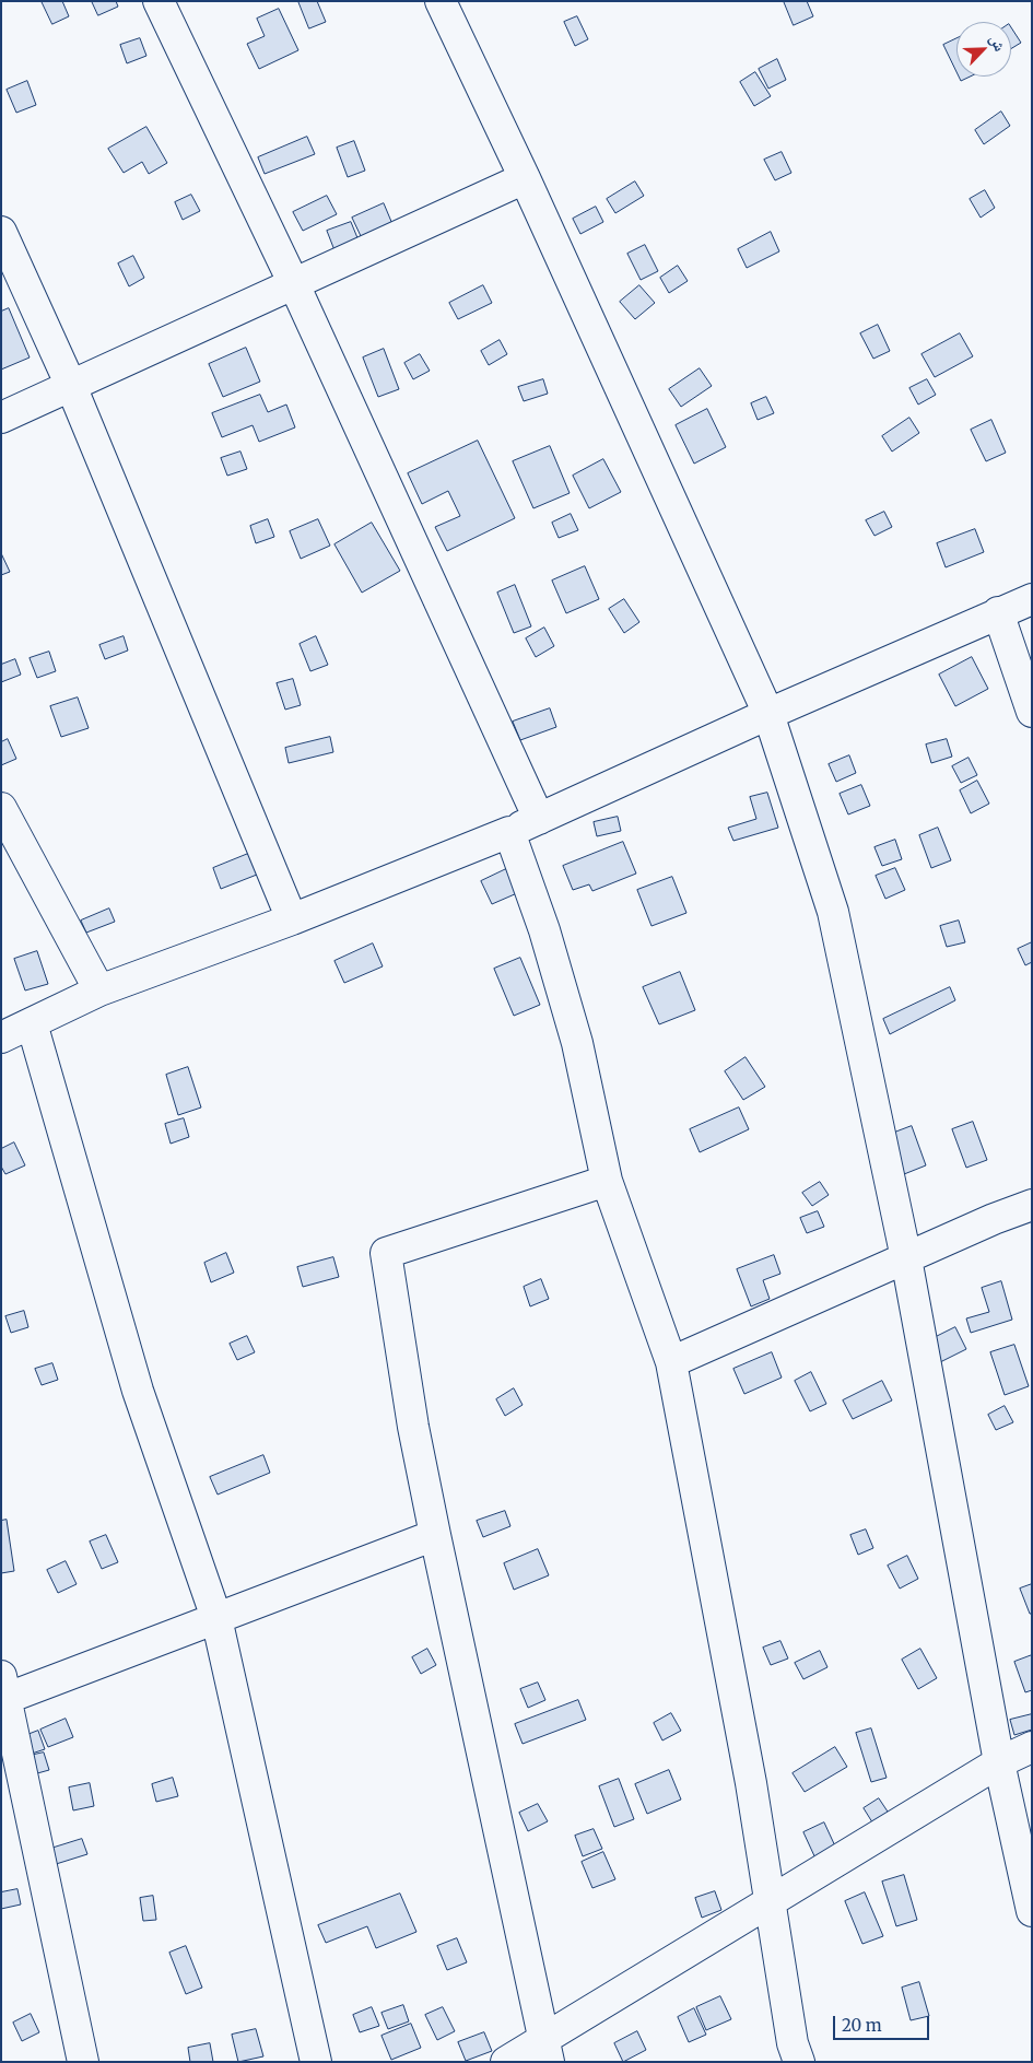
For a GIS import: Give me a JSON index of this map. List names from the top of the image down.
{
  "scale_bar": "20 m",
  "north": "top right"
}
